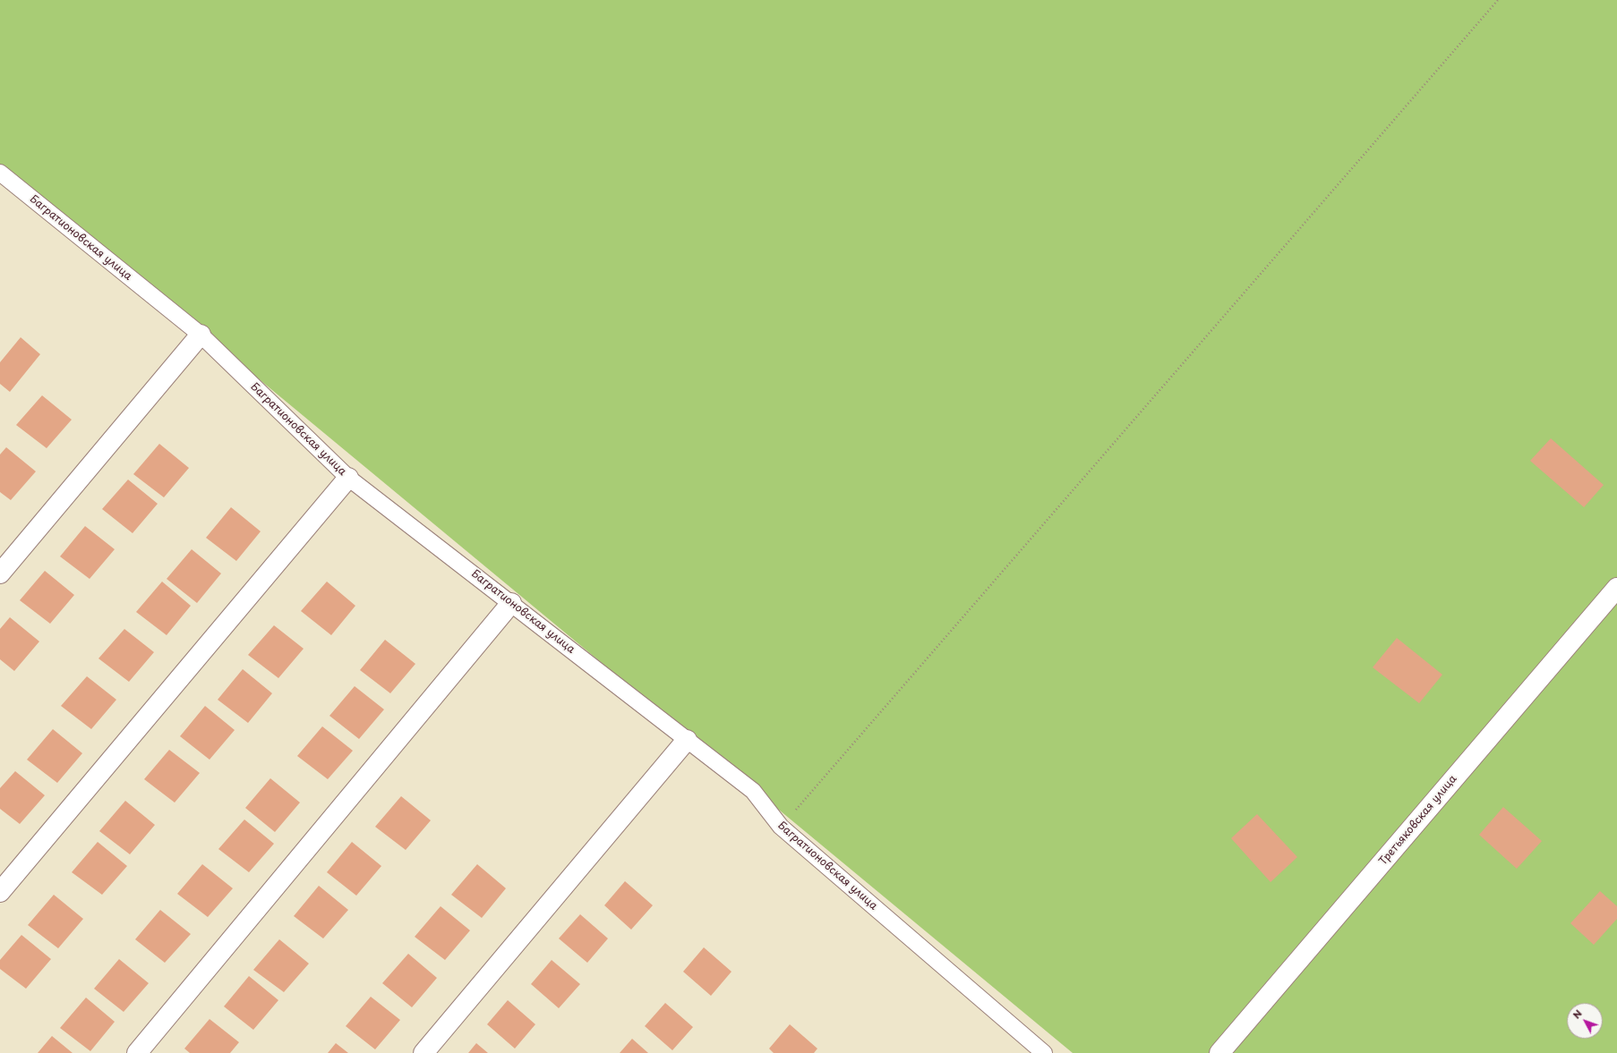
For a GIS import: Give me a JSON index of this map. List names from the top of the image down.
{
  "streets": {
    "street": ["Третьяковская улица"],
    "lane": ["Багратионовская улица"]
  },
  "north": "top left"
}
